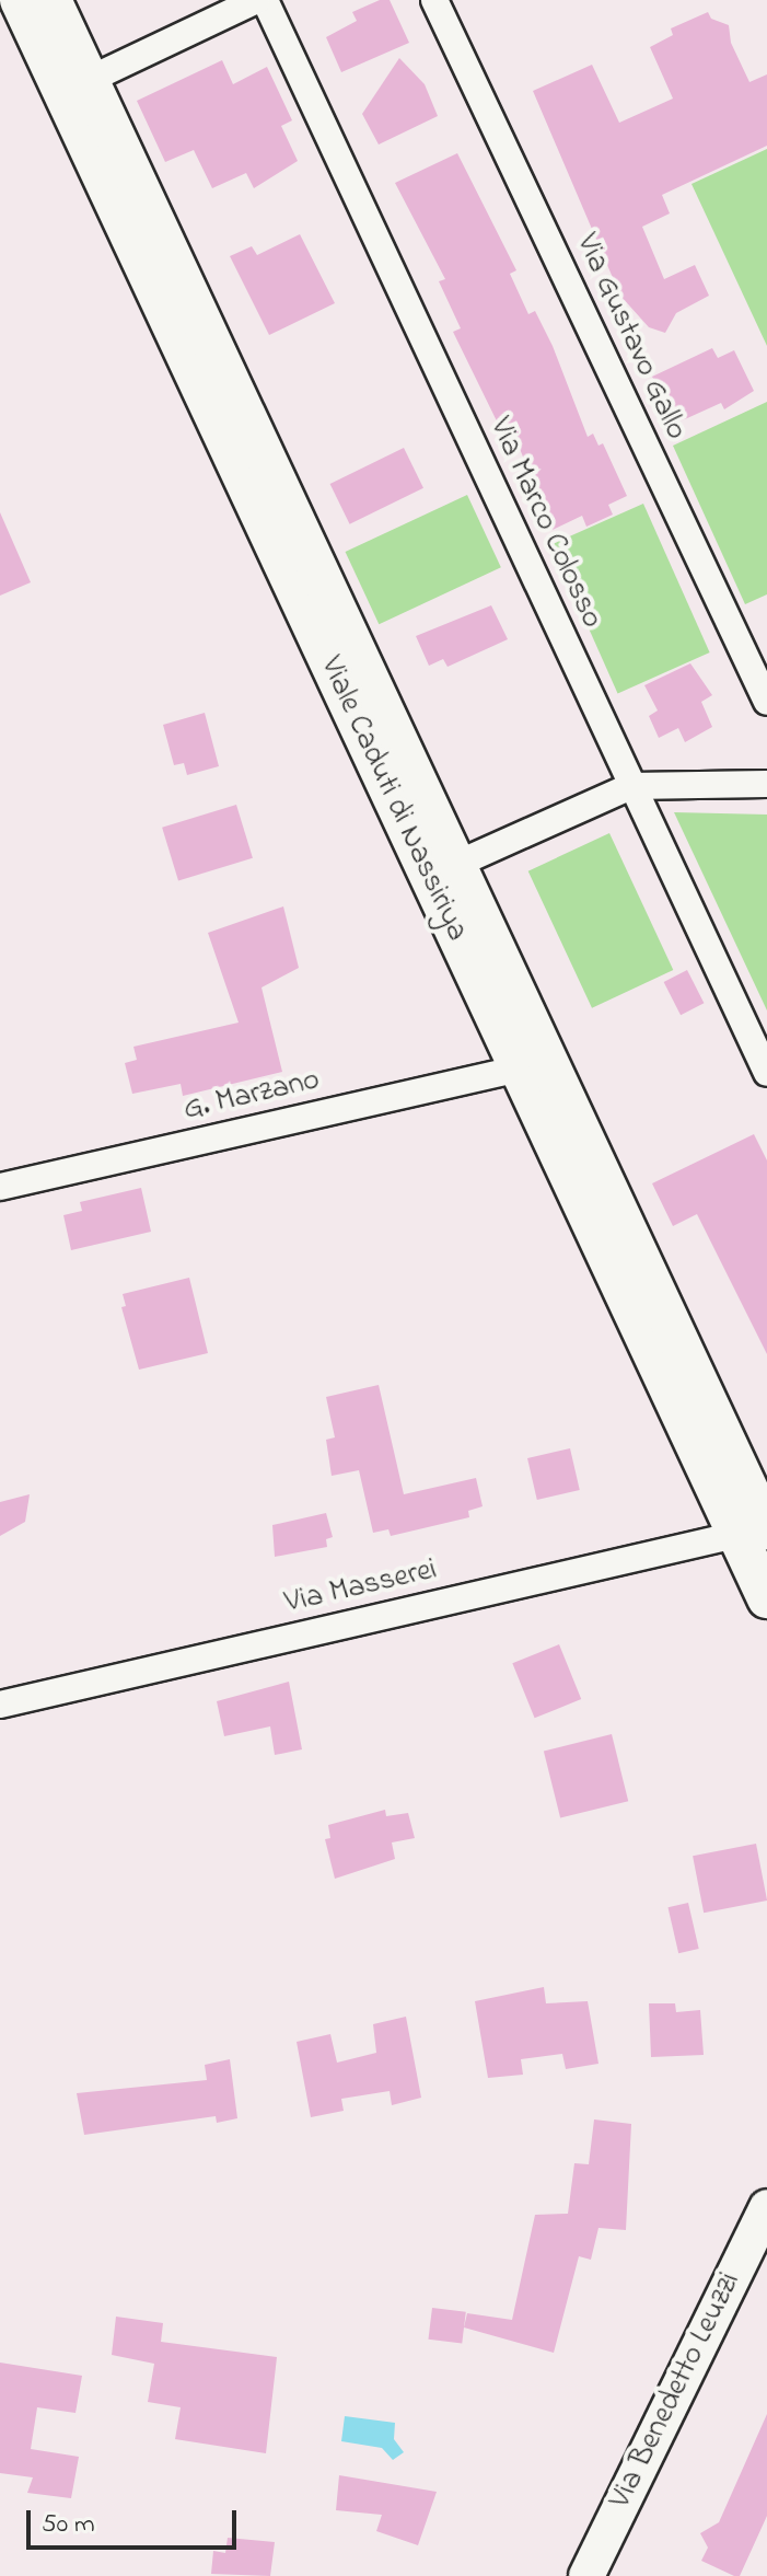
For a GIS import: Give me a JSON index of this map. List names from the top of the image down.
{
  "streets": {
    "main road": ["Viale Caduti di Nassiriya"],
    "street": [
      "Via Gustavo Gallo",
      "Via Marco Colosso",
      "G. Marzano",
      "Via Masserei",
      "Via Benedetto Leuzzi"
    ]
  },
  "crossings": [
    ["Viale Caduti di Nassiriya", "G. Marzano"],
    ["Viale Caduti di Nassiriya", "Via Masserei"]
  ],
  "scale_bar": "50 m"
}
